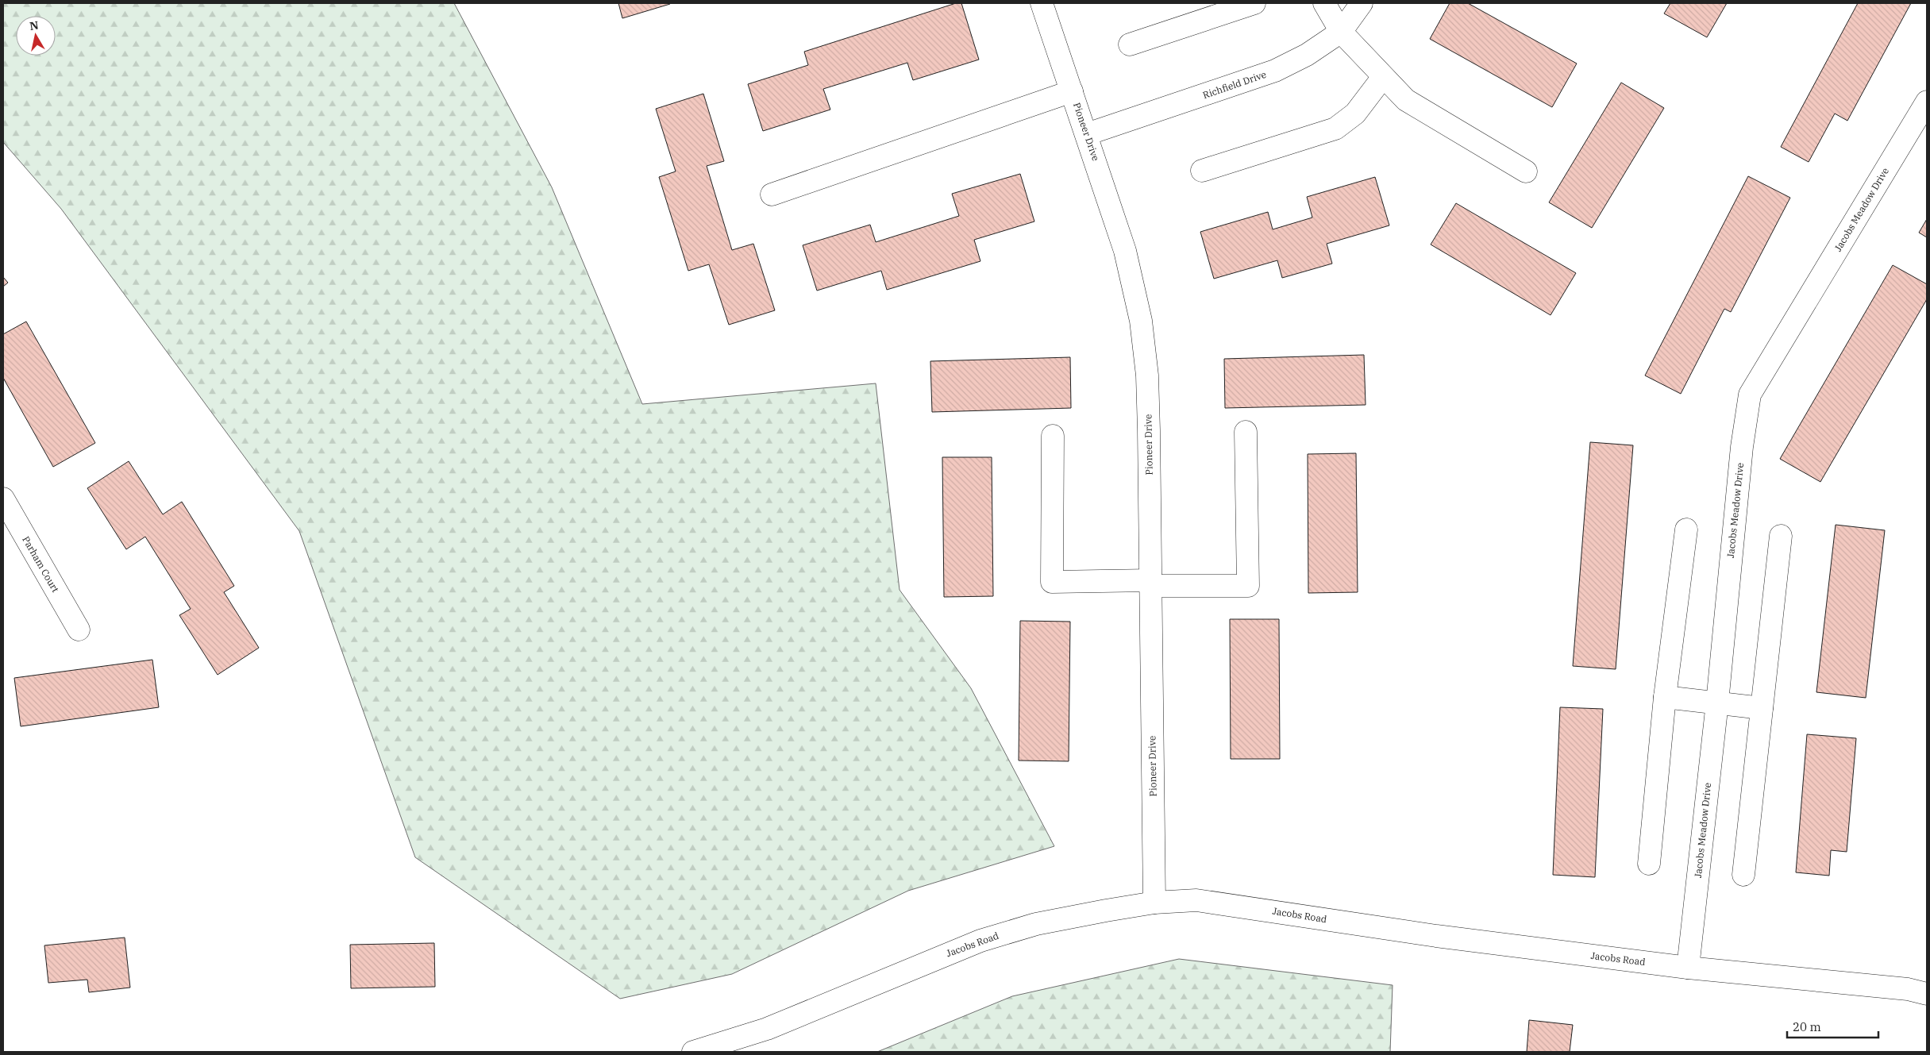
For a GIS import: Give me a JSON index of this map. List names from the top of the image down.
{
  "streets": {
    "street": [
      "Richfield Drive",
      "Pioneer Drive",
      "Jacobs Meadow Drive",
      "Parham Court",
      "Jacobs Road"
    ]
  },
  "crossings": [
    ["Richfield Drive", "Pioneer Drive"],
    ["Pioneer Drive", "Jacobs Road"],
    ["Jacobs Meadow Drive", "Jacobs Road"]
  ],
  "scale_bar": "20 m",
  "north": "top"
}
